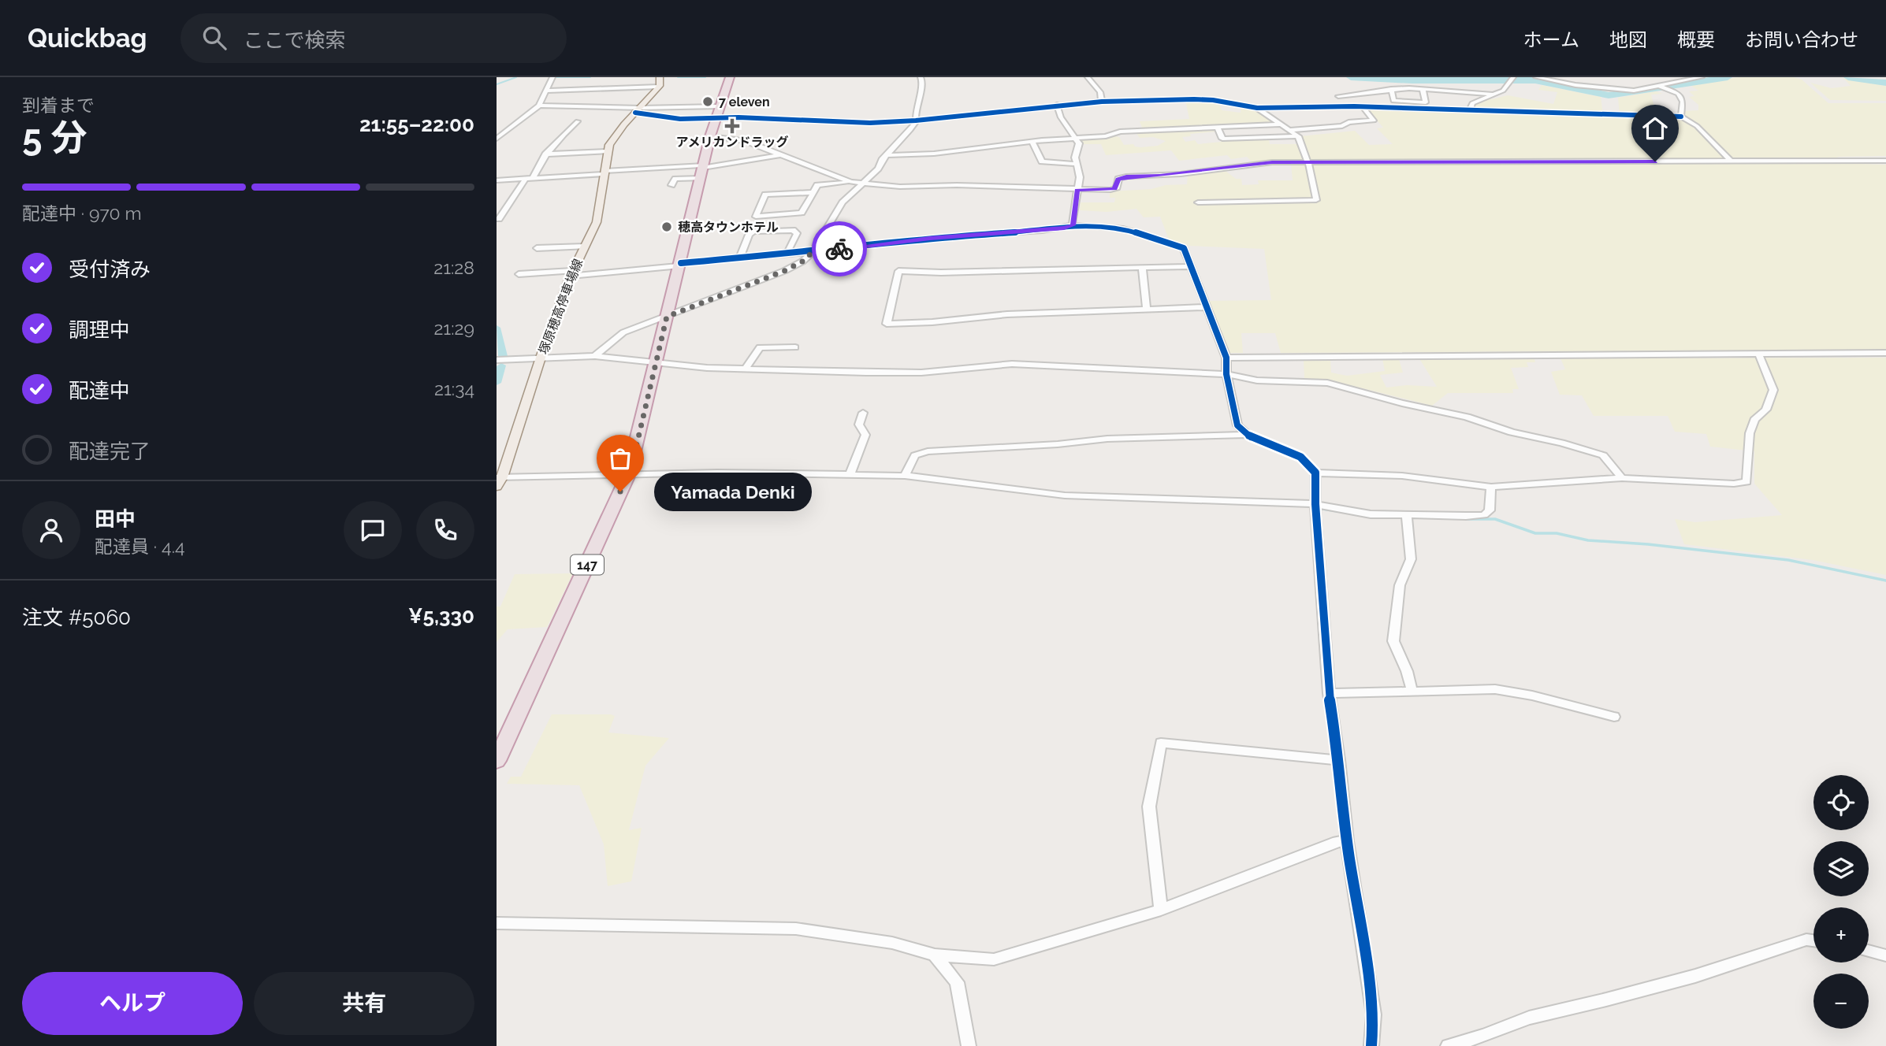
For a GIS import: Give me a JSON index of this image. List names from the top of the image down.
{
  "streets": {
    "highway": ["147"],
    "main road": ["塚原穂高停車場線"]
  },
  "places": {
    "other": ["7 eleven", "穂高タウンホテル", "Yamada Denki"],
    "health": ["アメリカンドラッグ"]
  },
  "page": {
    "header": "Quickbag",
    "search": "ここで検索",
    "nav": [
      "ホーム",
      "地図",
      "概要",
      "お問い合わせ"
    ],
    "heading": ["5 分", "到着まで", "21:55–22:00"],
    "panel": [
      "田中",
      "配達員 · 4.4",
      "注文 #5060",
      "¥5,330"
    ],
    "bar": "配達中 · 970 m",
    "list": [
      ["受付済み", "21:28"],
      ["調理中", "21:29"],
      ["配達中", "21:34"],
      "配達完了"
    ],
    "bubble": "Yamada Denki",
    "map_buttons": ["+", "−"],
    "buttons": ["ヘルプ", "共有"]
  }
}
